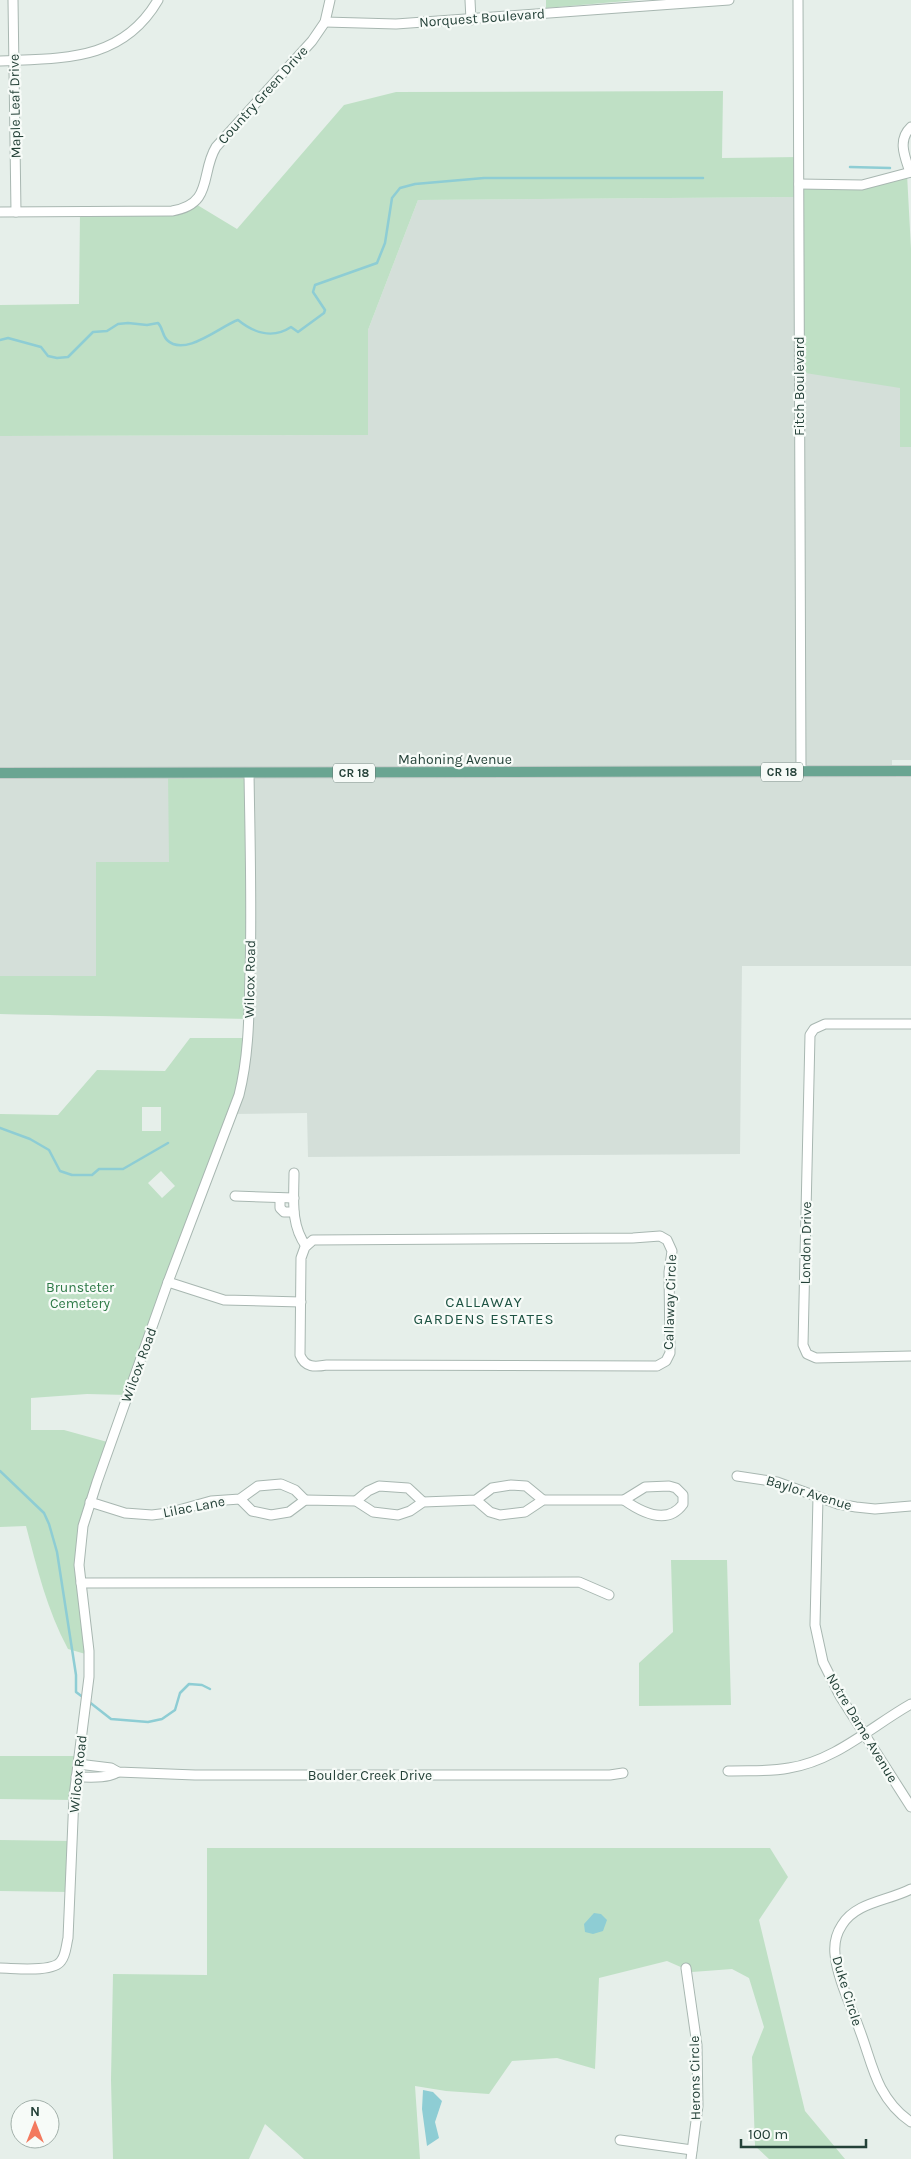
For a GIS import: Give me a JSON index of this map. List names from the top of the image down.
{
  "streets": {
    "main road": ["Mahoning Avenue", "CR 18"],
    "street": [
      "Norquest Boulevard",
      "Country Green Drive",
      "Maple Leaf Drive",
      "Fitch Boulevard",
      "Wilcox Road",
      "London Drive",
      "Callaway Circle",
      "Baylor Avenue",
      "Lilac Lane",
      "Notre Dame Avenue",
      "Boulder Creek Drive",
      "Duke Circle",
      "Herons Circle"
    ]
  },
  "crossings": [
    ["Norquest Boulevard", "Country Green Drive"],
    ["Country Green Drive", "Maple Leaf Drive"],
    ["Fitch Boulevard", "Mahoning Avenue"],
    ["Mahoning Avenue", "Wilcox Road"],
    ["Wilcox Road", "Lilac Lane"],
    ["Wilcox Road", "Boulder Creek Drive"],
    ["Baylor Avenue", "Notre Dame Avenue"]
  ],
  "districts": ["CALLAWAY GARDENS ESTATES"],
  "parks": ["Brunsteter Cemetery"],
  "scale_bar": "100 m",
  "north": "top"
}
